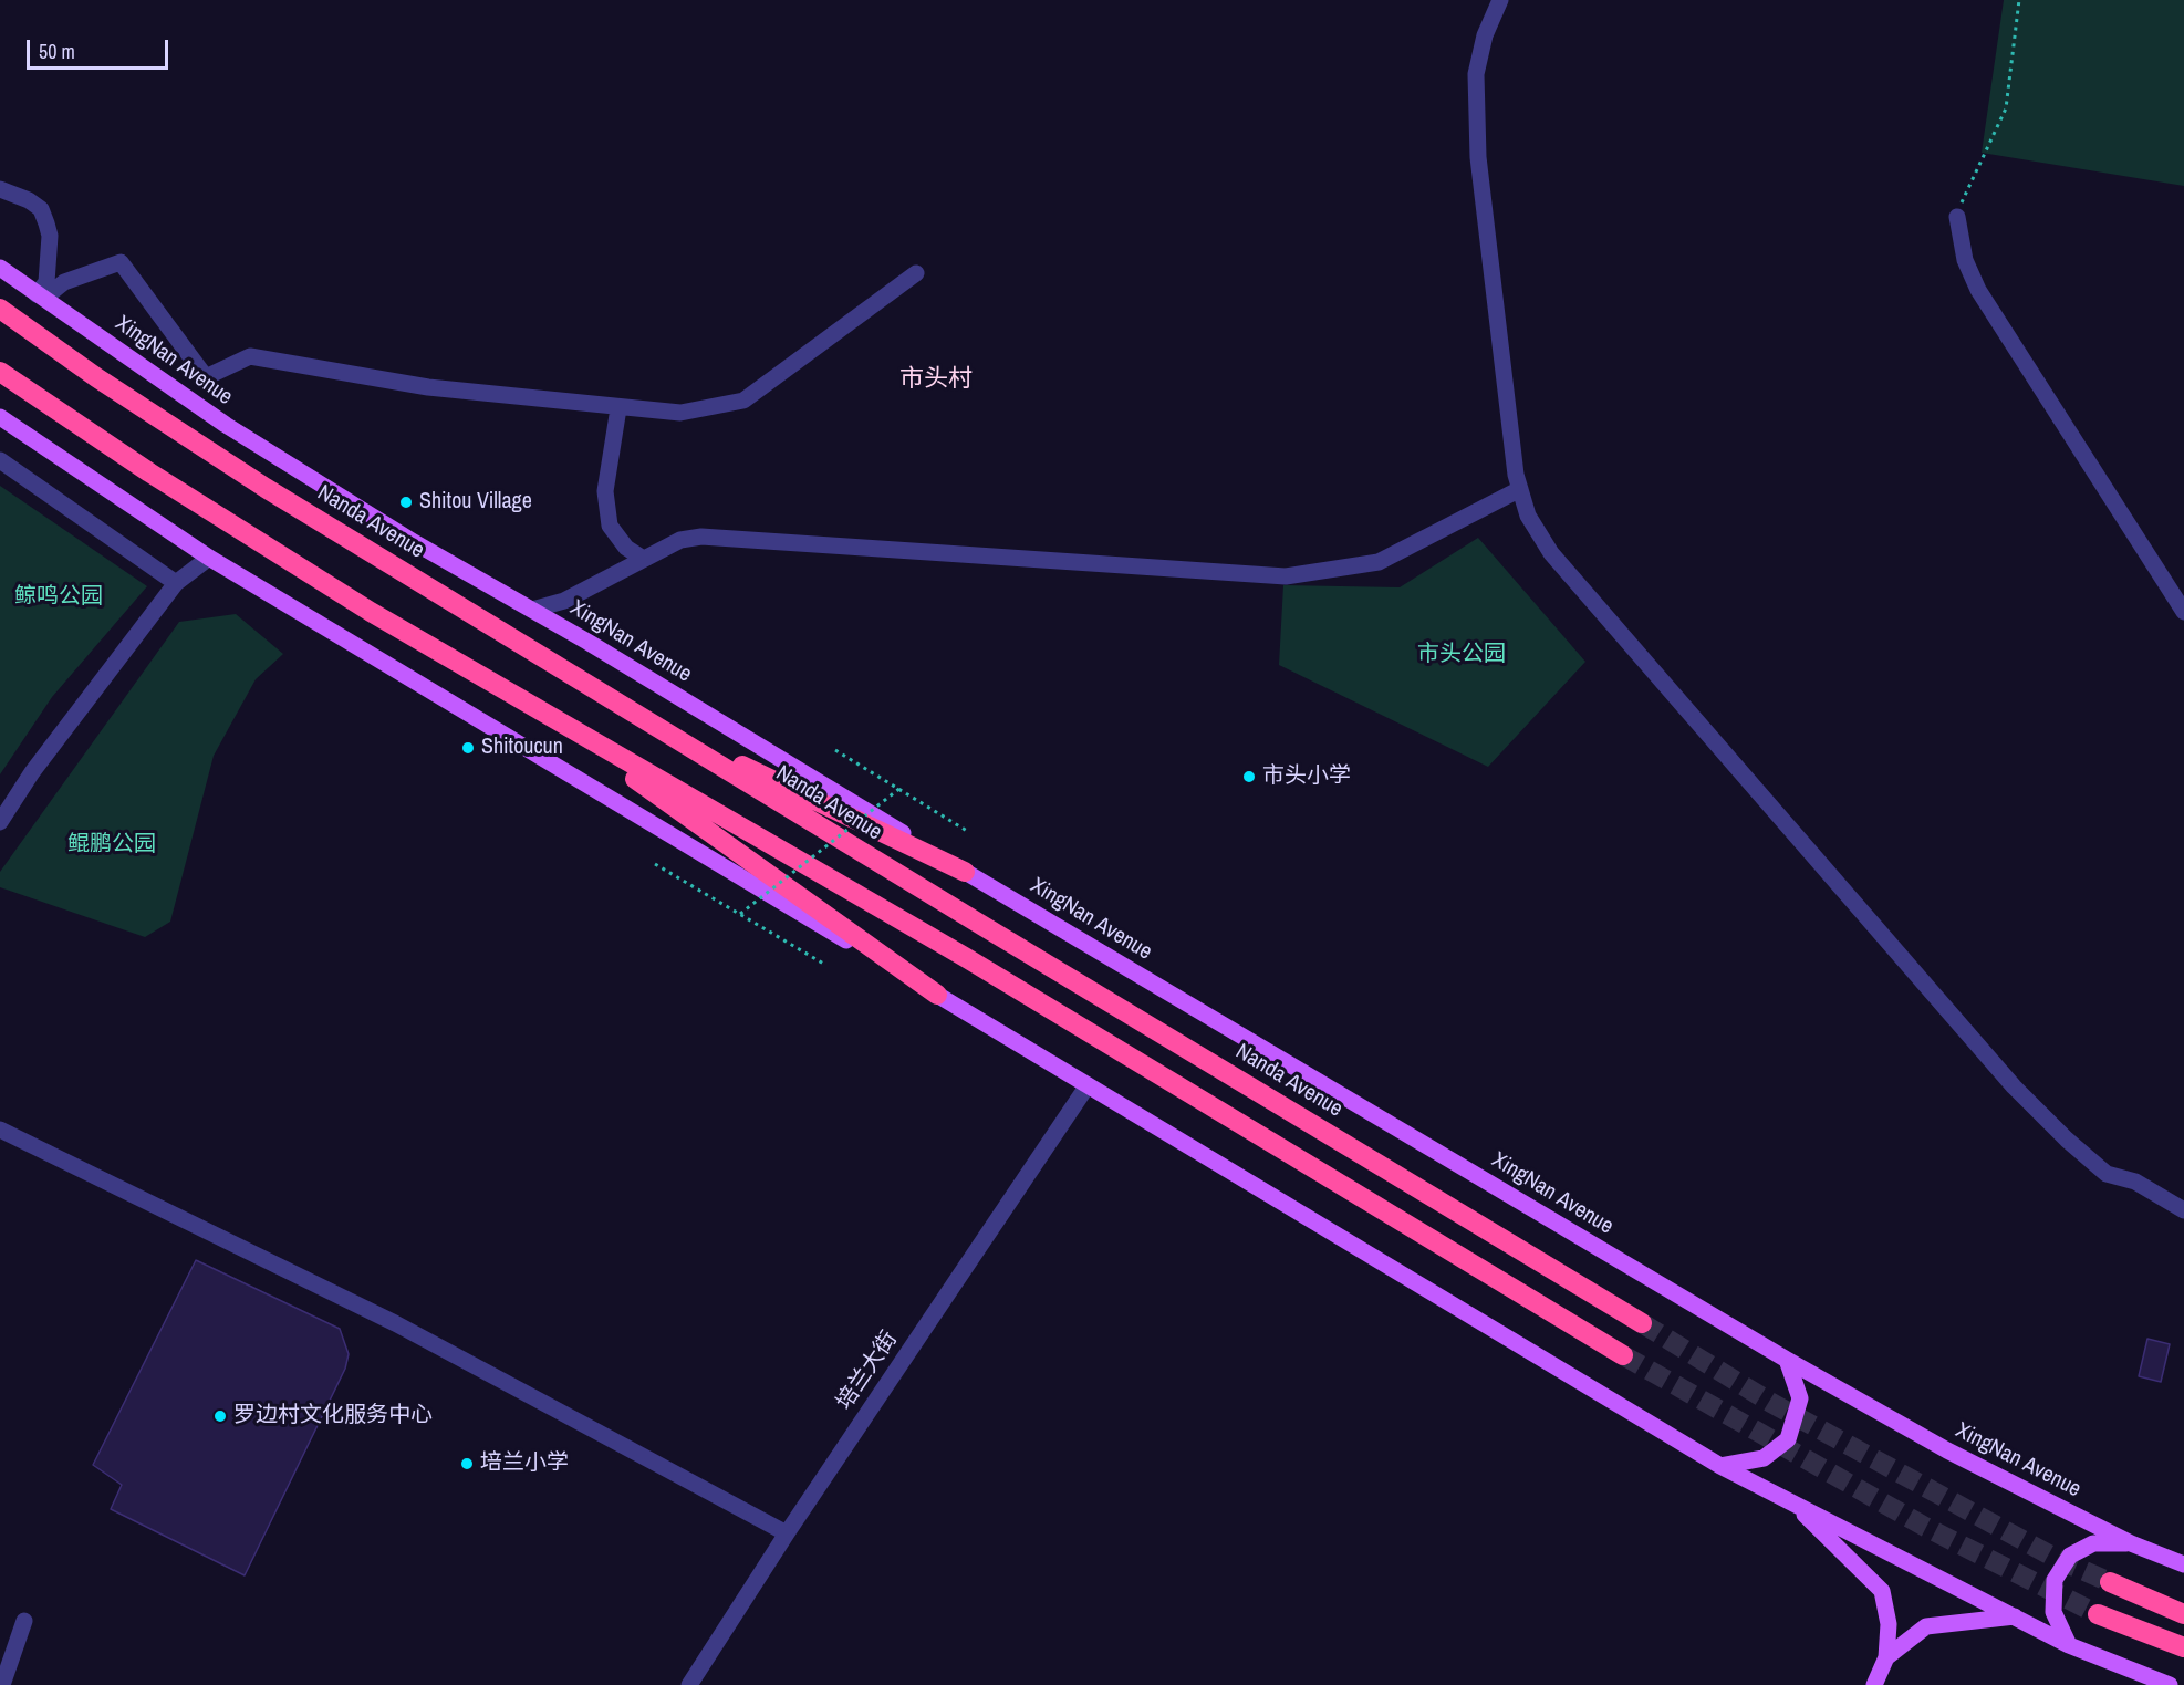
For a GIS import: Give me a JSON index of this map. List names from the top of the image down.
{
  "streets": {
    "highway": ["Nanda Avenue"],
    "main road": ["XingNan Avenue"],
    "street": ["培兰大街"]
  },
  "districts": ["市头村"],
  "parks": ["鲸鸣公园", "市头公园", "鲲鹏公园"],
  "places": [
    "Shitou Village",
    "Shitoucun",
    "市头小学",
    "罗边村文化服务中心",
    "培兰小学"
  ],
  "scale_bar": "50 m"
}
